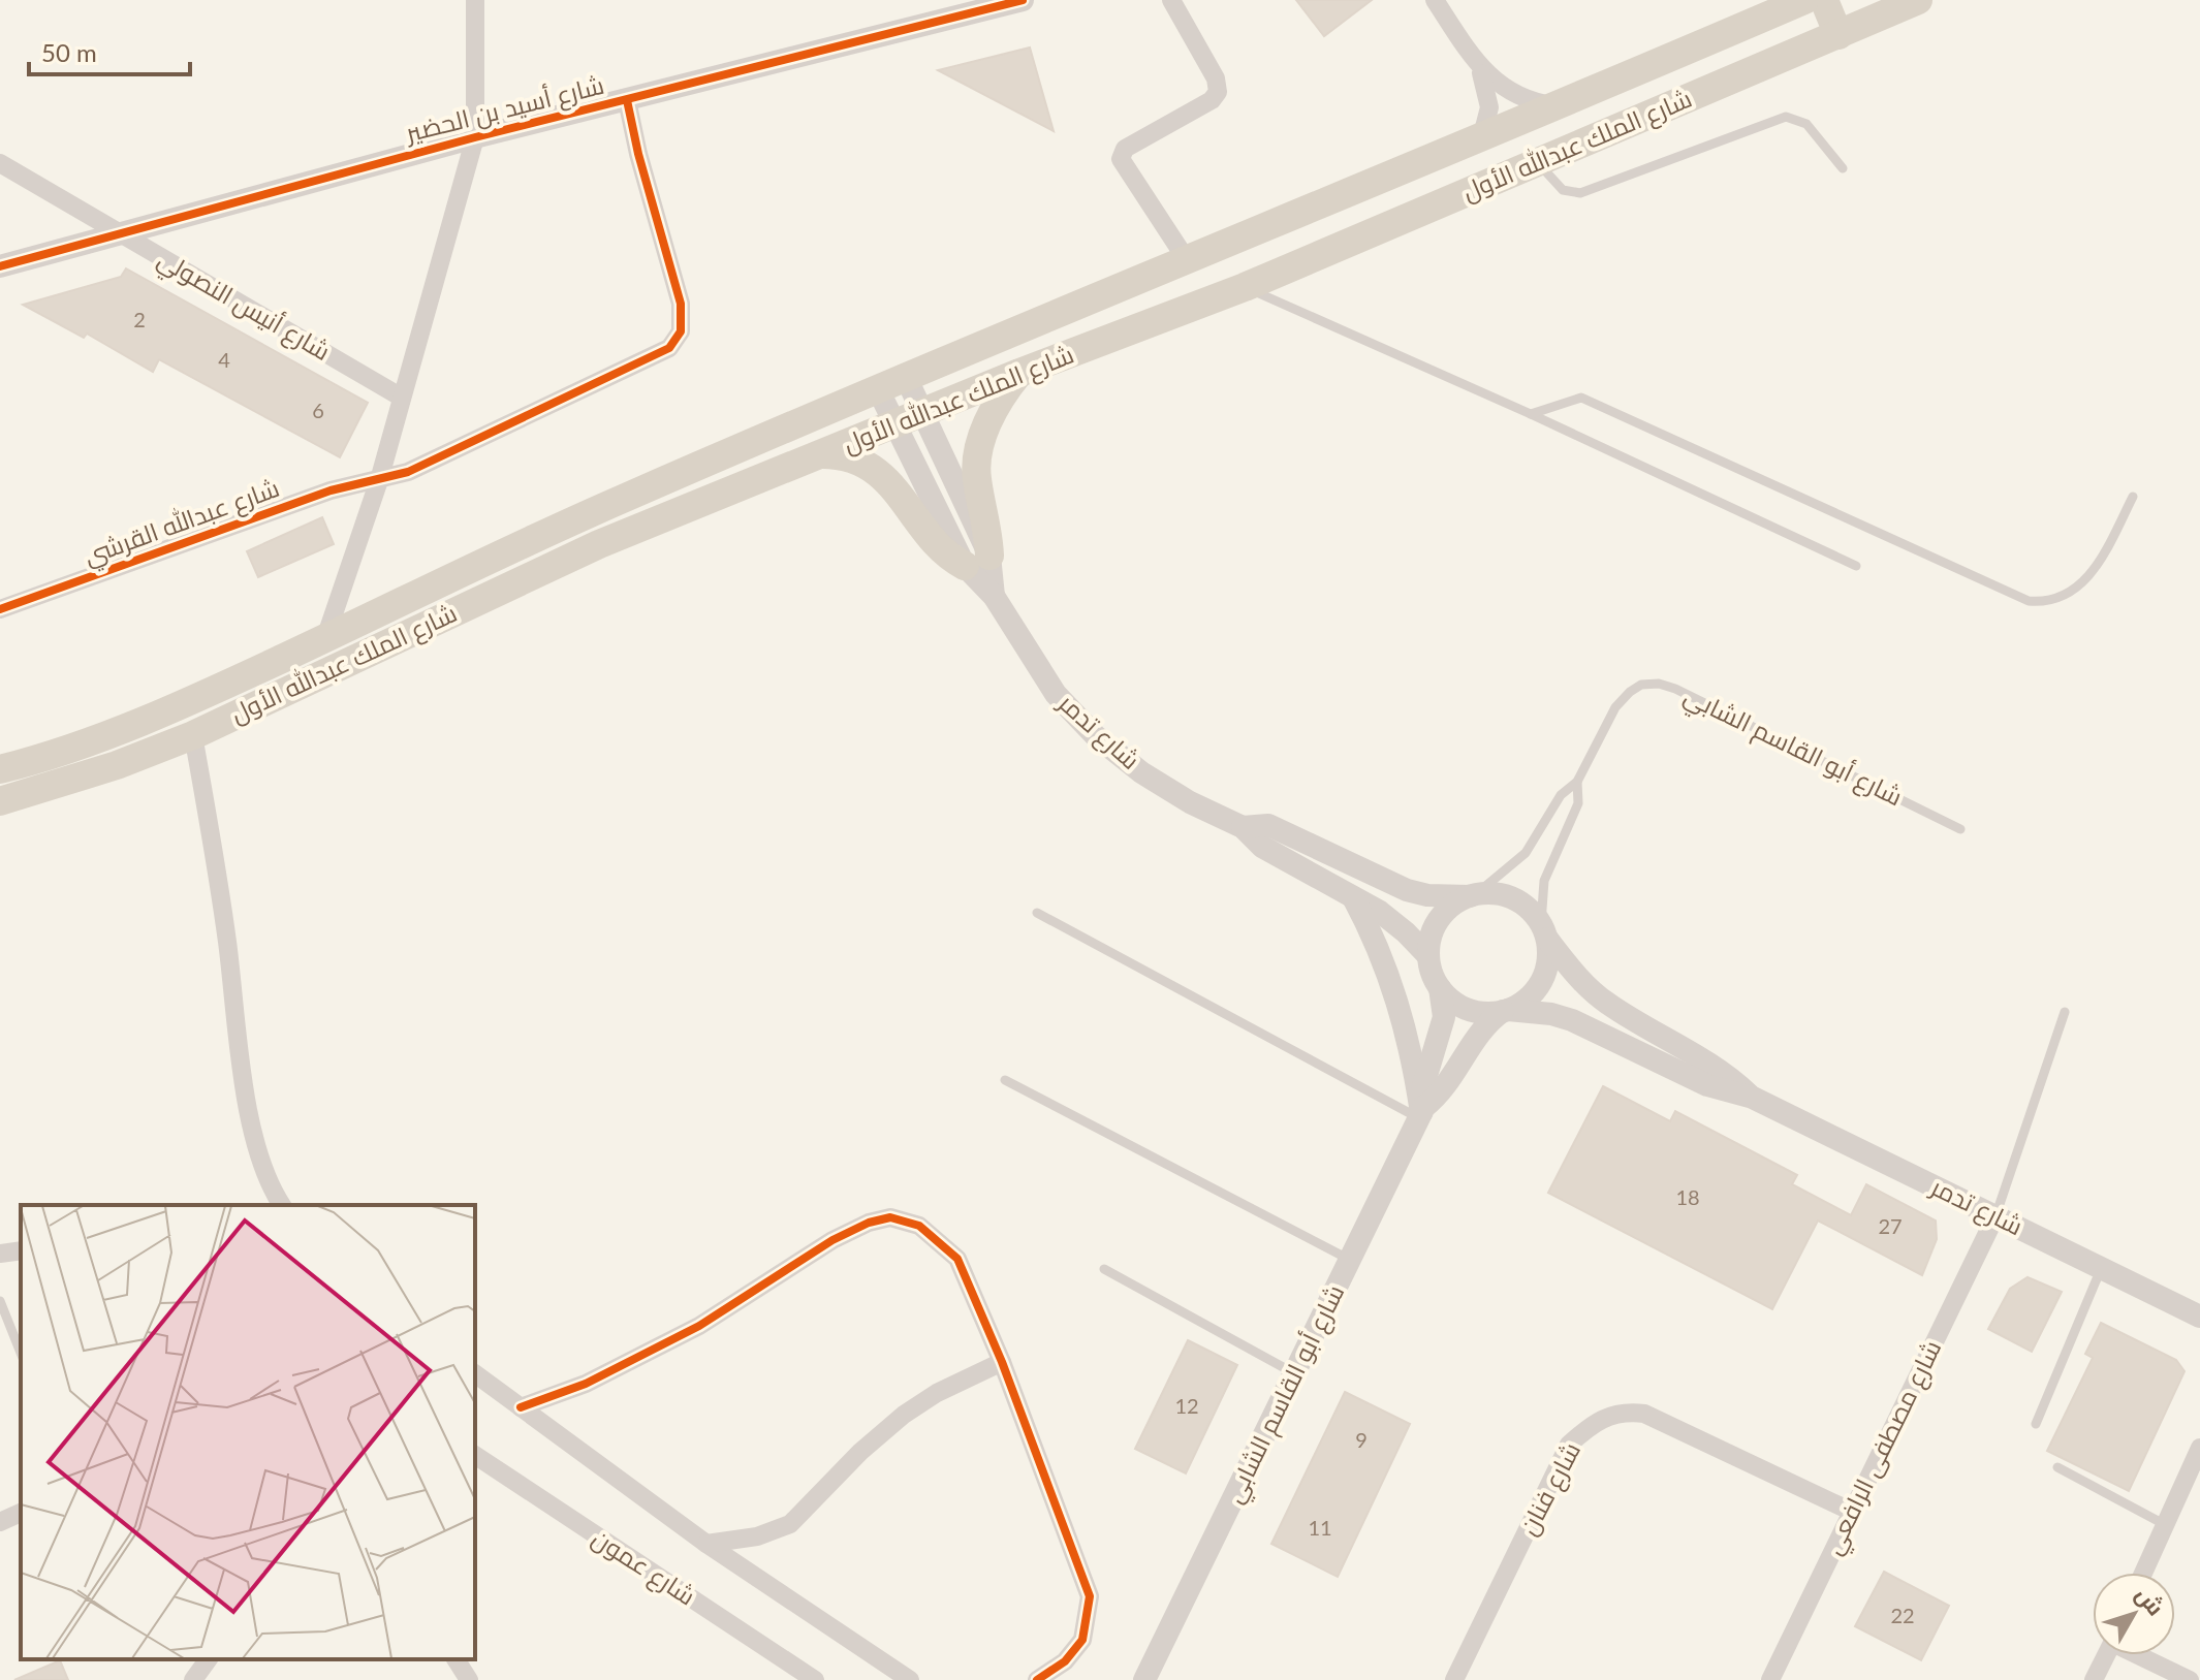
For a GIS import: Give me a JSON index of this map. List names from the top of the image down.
{
  "streets": {
    "main road": ["شارع الملك عبدالله الأول"],
    "street": [
      "شارع أسيد بن الحضير",
      "شارع أنيس النصولي",
      "شارع عبدالله القرشي",
      "شارع تدمر",
      "شارع أبو القاسم الشابي",
      "شارع مصطفى الرافعي",
      "شارع فنان",
      "شارع عمون"
    ]
  },
  "crossings": [
    ["شارع أسيد بن الحضير", "شارع أنيس النصولي"],
    ["شارع أسيد بن الحضير", "شارع عبدالله القرشي"],
    ["شارع الملك عبدالله الأول", "شارع تدمر"],
    ["شارع تدمر", "شارع أبو القاسم الشابي"],
    ["شارع تدمر", "شارع مصطفى الرافعي"],
    ["شارع مصطفى الرافعي", "شارع فنان"]
  ],
  "house_numbers": [
    "2",
    "4",
    "6",
    "18",
    "27",
    "12",
    "9",
    "11",
    "22"
  ],
  "scale_bar": "50 m",
  "north": "top right"
}
